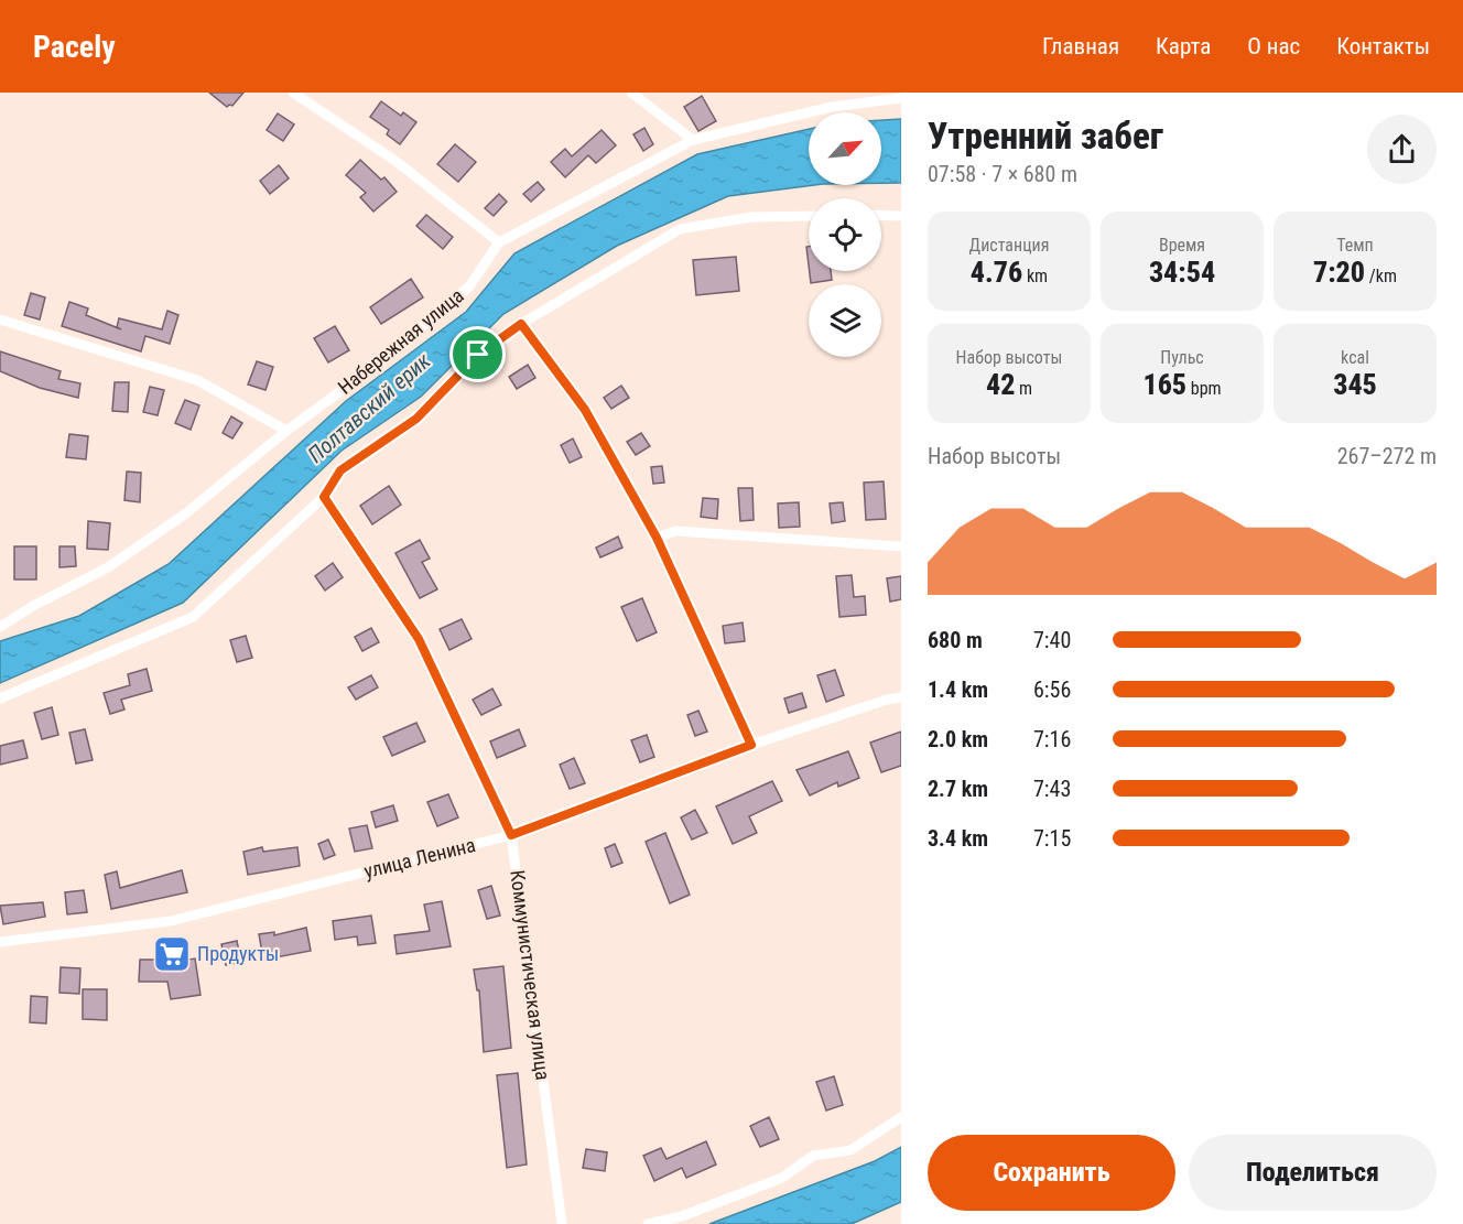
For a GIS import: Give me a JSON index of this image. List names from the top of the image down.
{
  "streets": {
    "street": ["Набережная улица", "улица Ленина", "Коммунистическая улица"]
  },
  "crossings": [
    ["улица Ленина", "Коммунистическая улица"]
  ],
  "water": ["Полтавский ерик"],
  "places": {
    "supermarket": ["Продукты"]
  },
  "north": "top right",
  "page": {
    "header": "Pacely",
    "nav": [
      "Главная",
      "Карта",
      "О нас",
      "Контакты"
    ],
    "heading": ["Утренний забег", "07:58 · 7 × 680 m"],
    "stats": [
      ["Дистанция", "4.76 km"],
      ["Время", "34:54"],
      ["Темп", "7:20 /km"],
      ["Набор высоты", "42 m"],
      ["Пульс", "165 bpm"],
      ["kcal", "345"]
    ],
    "chart": ["Набор высоты", "267–272 m"],
    "list": [
      {
        "name": "680 m",
        "note": "7:40"
      },
      {
        "name": "1.4 km",
        "note": "6:56"
      },
      {
        "name": "2.0 km",
        "note": "7:16"
      },
      {
        "name": "2.7 km",
        "note": "7:43"
      },
      {
        "name": "3.4 km",
        "note": "7:15"
      }
    ],
    "buttons": ["Сохранить", "Поделиться"]
  }
}
